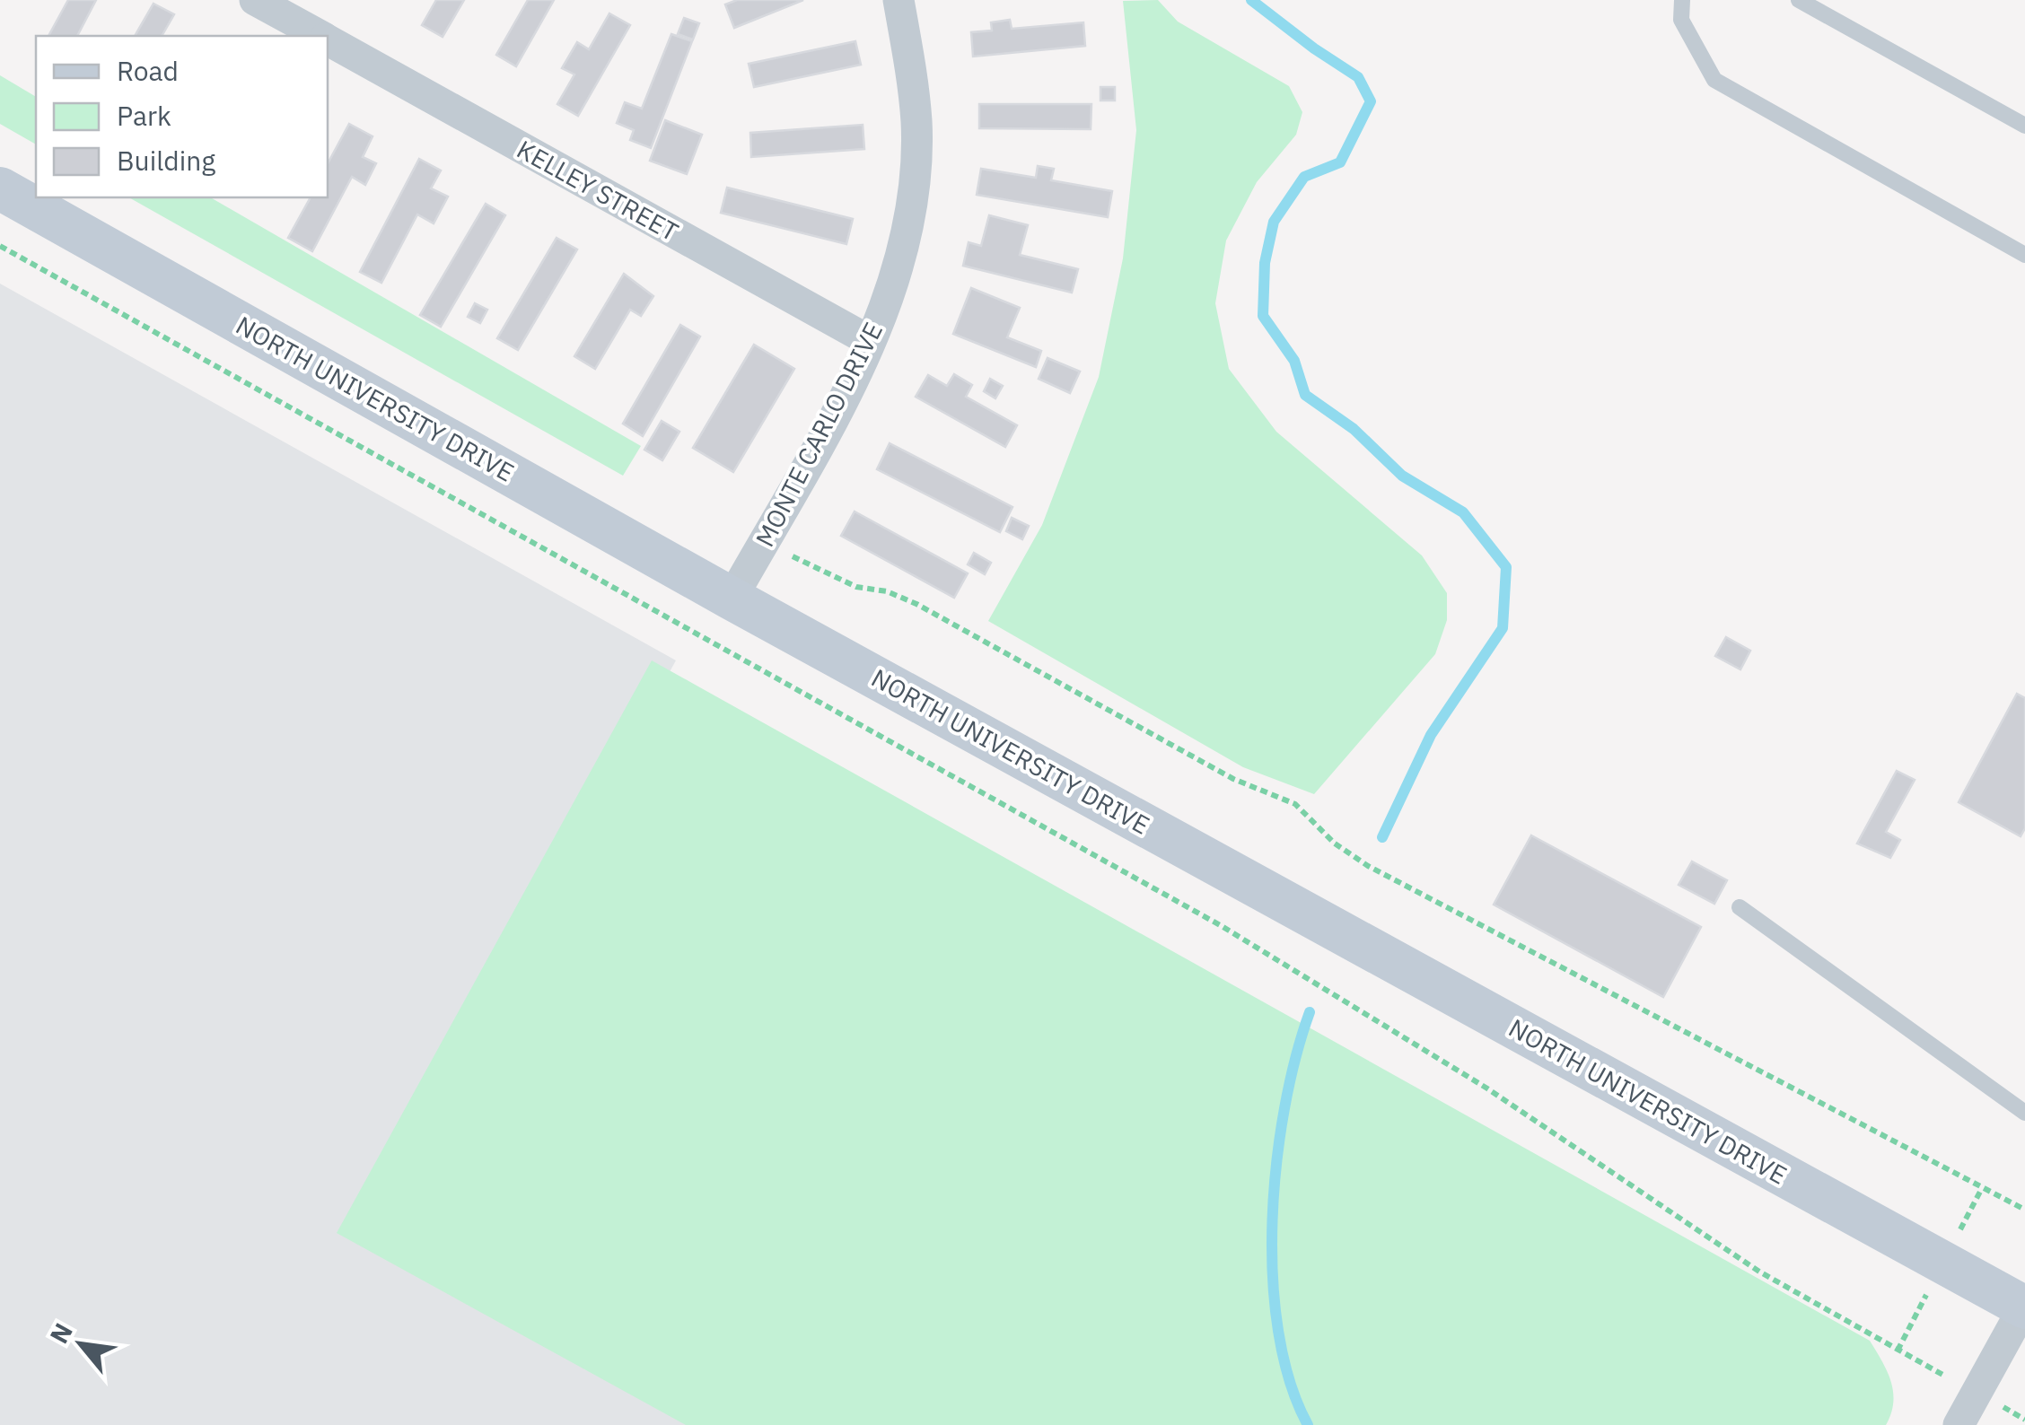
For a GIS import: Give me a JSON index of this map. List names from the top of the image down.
{
  "streets": {
    "main road": ["NORTH UNIVERSITY DRIVE"],
    "street": ["KELLEY STREET", "MONTE CARLO DRIVE"]
  },
  "crossings": [
    ["KELLEY STREET", "MONTE CARLO DRIVE"],
    ["NORTH UNIVERSITY DRIVE", "MONTE CARLO DRIVE"]
  ],
  "legend": ["Road", "Park", "Building"],
  "north": "top left"
}
